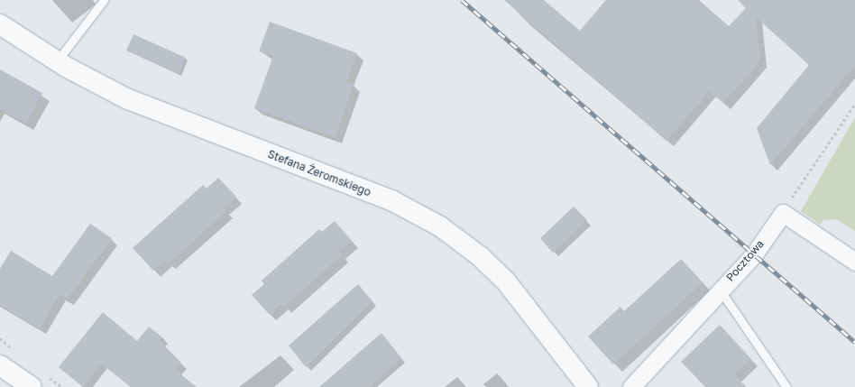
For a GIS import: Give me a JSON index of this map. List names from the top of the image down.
{
  "streets": {
    "street": ["Stefana Żeromskiego", "Pocztowa"]
  }
}
